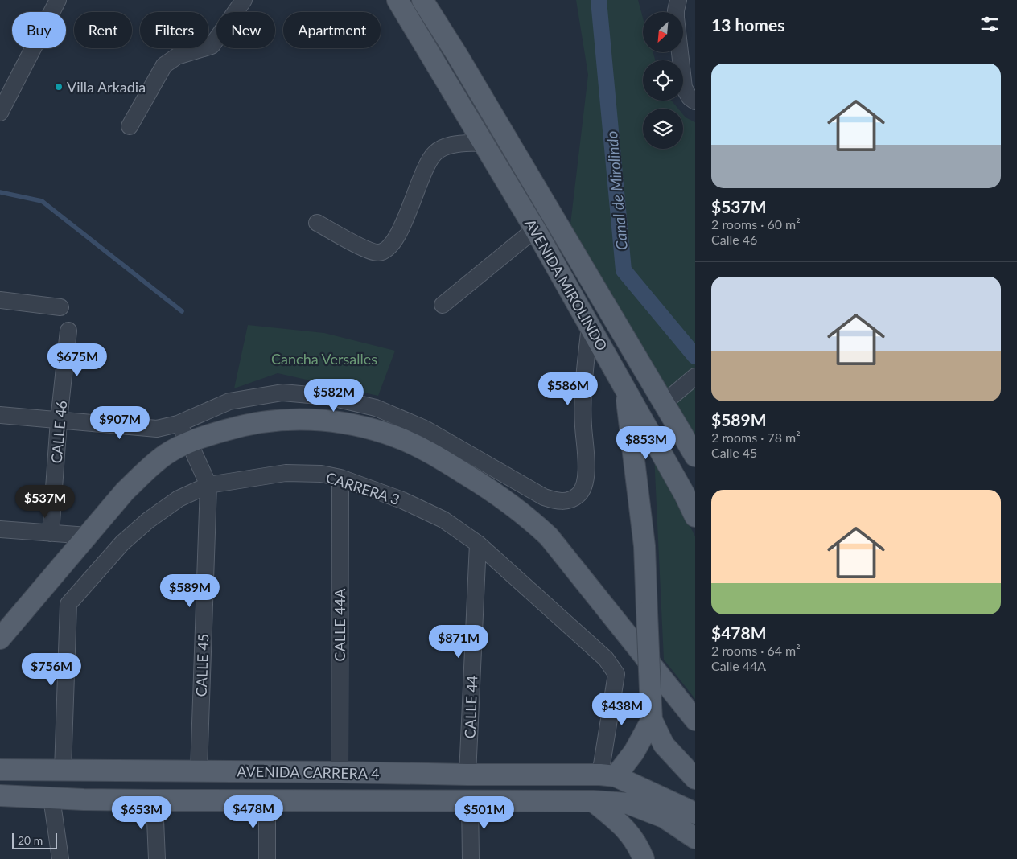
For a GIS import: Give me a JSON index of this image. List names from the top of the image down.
{
  "streets": {
    "main road": ["AVENIDA MIROLINDO", "AVENIDA CARRERA 4"],
    "street": [
      "CALLE 46",
      "CARRERA 3",
      "CALLE 44A",
      "CALLE 45",
      "CALLE 44"
    ]
  },
  "crossings": [
    ["CARRERA 3", "CALLE 44A"],
    ["CARRERA 3", "CALLE 45"],
    ["CARRERA 3", "CALLE 44"],
    ["CARRERA 3", "AVENIDA CARRERA 4"],
    ["CALLE 44A", "AVENIDA CARRERA 4"],
    ["CALLE 45", "AVENIDA CARRERA 4"],
    ["CALLE 44", "AVENIDA CARRERA 4"]
  ],
  "water": ["Canal de Mirolindo"],
  "parks": ["Cancha Versalles"],
  "places": ["Villa Arkadia"],
  "scale_bar": "20 m",
  "north": "bottom left",
  "page": {
    "heading": "13 homes",
    "chip": [
      "Buy",
      "Rent",
      "Filters",
      "New",
      "Apartment"
    ],
    "list": [
      {
        "name": "$537M",
        "note": "2 rooms · 60 m² · Calle 46"
      },
      {
        "name": "$589M",
        "note": "2 rooms · 78 m² · Calle 45"
      },
      {
        "name": "$478M",
        "note": "2 rooms · 64 m² · Calle 44A"
      }
    ],
    "price": [
      "$675M",
      "$586M",
      "$582M",
      "$907M",
      "$853M",
      "$537M",
      "$589M",
      "$871M",
      "$756M",
      "$438M",
      "$478M",
      "$653M",
      "$501M"
    ],
    "scale": "20 m"
  }
}
